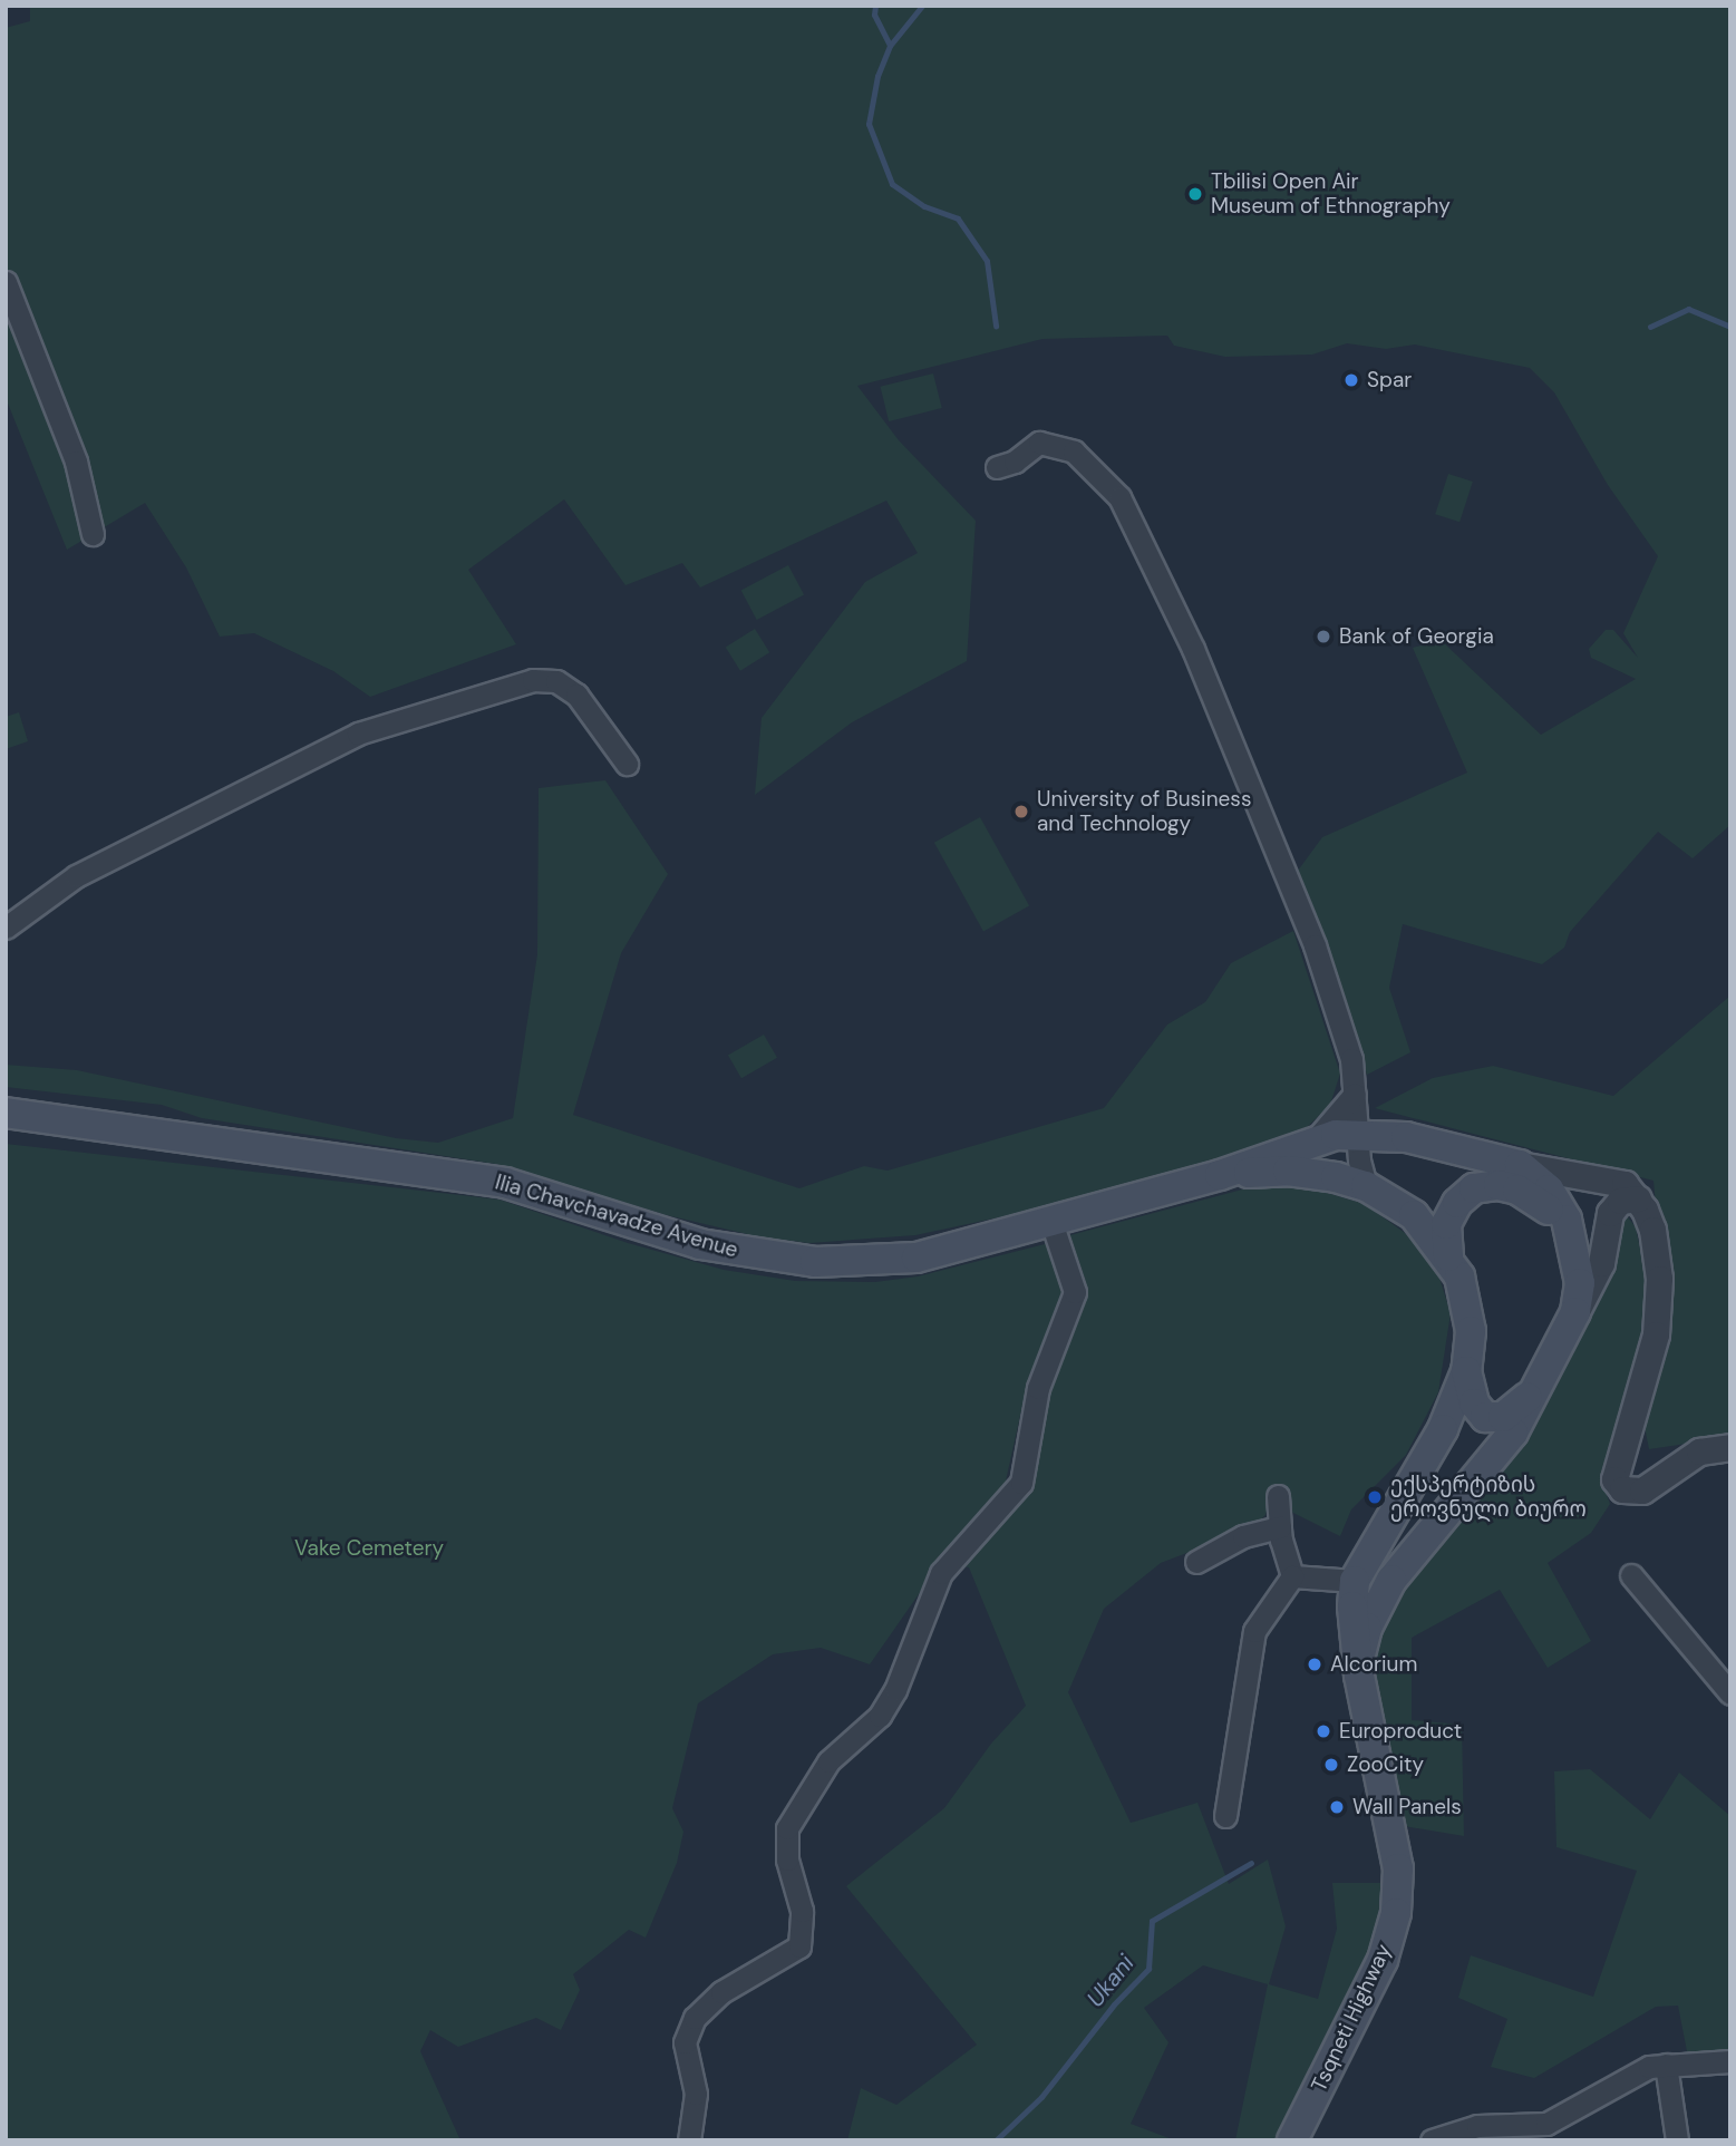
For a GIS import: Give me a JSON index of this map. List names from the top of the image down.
{
  "streets": {
    "main road": ["Ilia Chavchavadze Avenue", "Tsqneti Highway"]
  },
  "crossings": [
    ["Ilia Chavchavadze Avenue", "Tsqneti Highway"]
  ],
  "water": ["Ukani"],
  "parks": ["Vake Cemetery"],
  "places": [
    "Tbilisi Open Air Museum of Ethnography",
    "Spar",
    "Bank of Georgia",
    "University of Business and Technology",
    "ექსპერტიზის ეროვნული ბიურო",
    "Alcorium",
    "Europroduct",
    "ZooCity",
    "Wall Panels"
  ]
}
